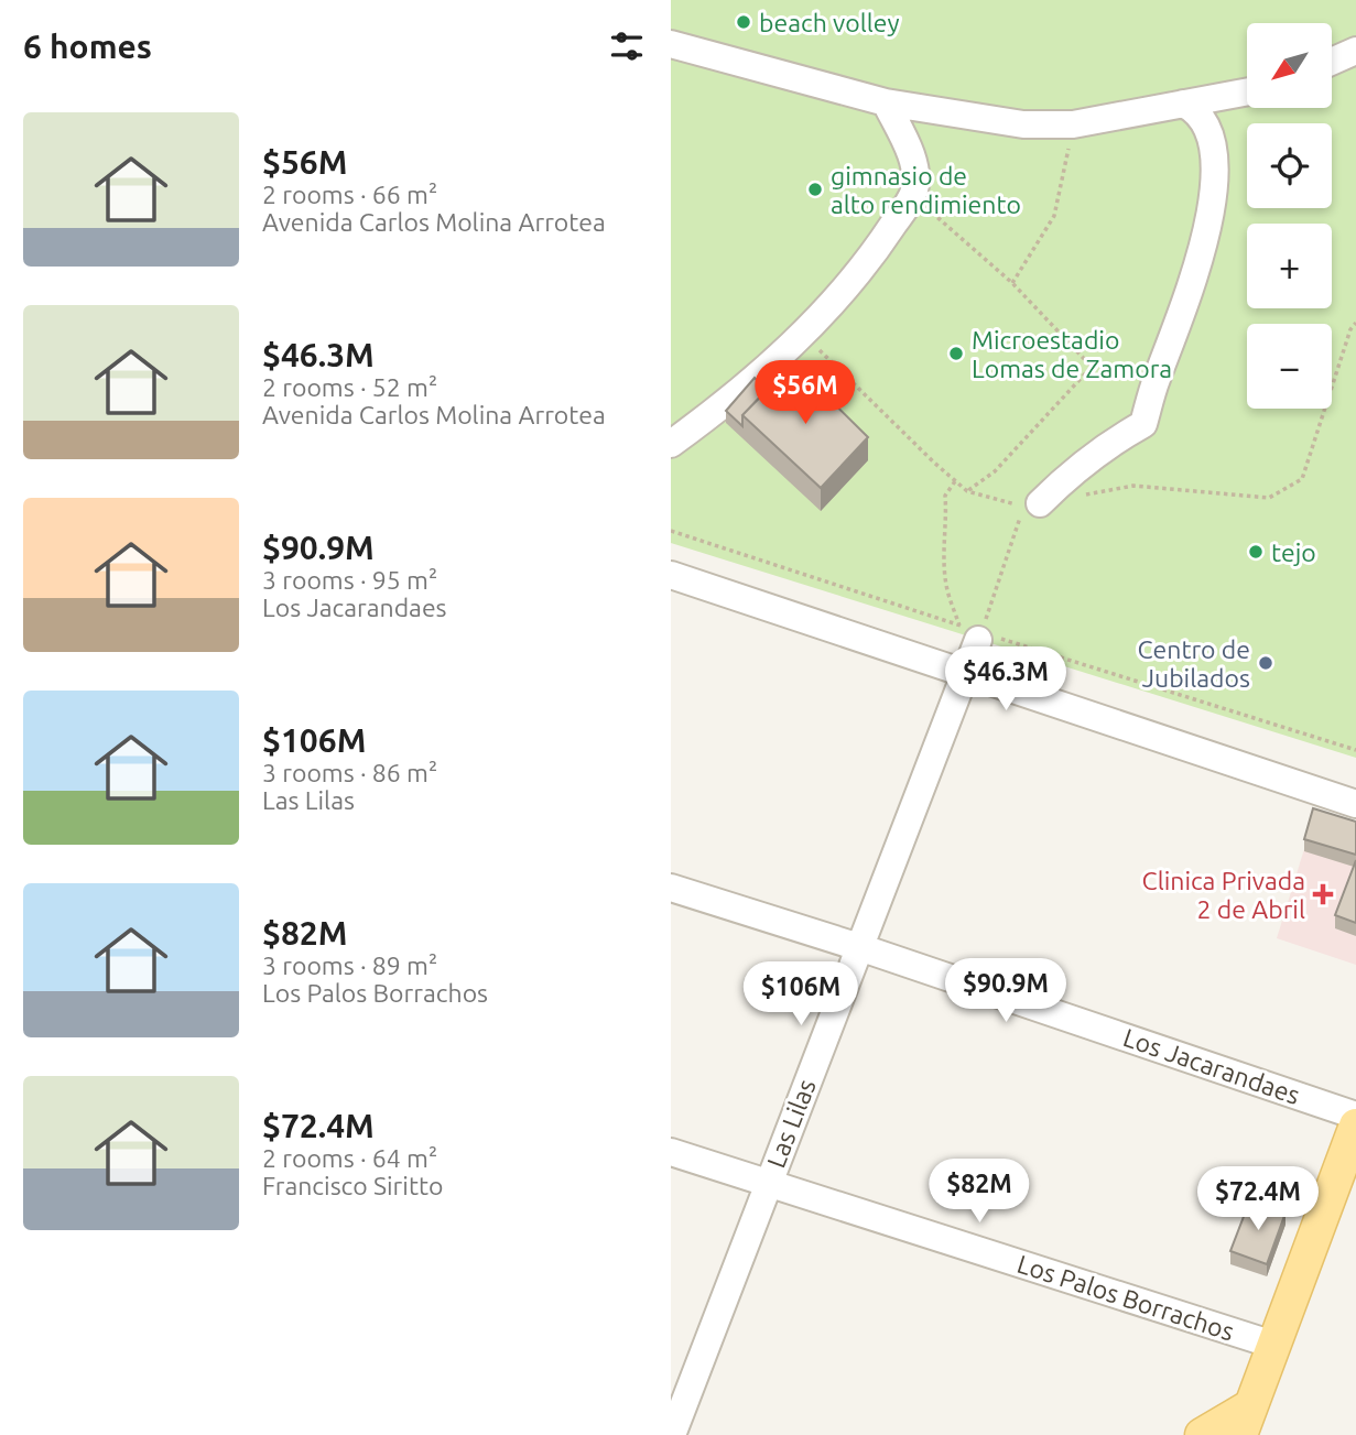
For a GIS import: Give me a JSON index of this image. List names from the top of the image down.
{
  "streets": {
    "street": ["Los Jacarandaes", "Las Lilas", "Los Palos Borrachos"]
  },
  "crossings": [
    ["Los Jacarandaes", "Las Lilas"],
    ["Las Lilas", "Los Palos Borrachos"]
  ],
  "places": {
    "other": [
      "beach volley",
      "gimnasio de alto rendimiento",
      "Microestadio Lomas de Zamora",
      "tejo",
      "Centro de Jubilados"
    ],
    "health": ["Clinica Privada 2 de Abril"]
  },
  "north": "bottom left",
  "page": {
    "heading": "6 homes",
    "map_buttons": ["+", "−"],
    "list": [
      {
        "name": "$56M",
        "note": "2 rooms · 66 m² · Avenida Carlos Molina Arrotea"
      },
      {
        "name": "$46.3M",
        "note": "2 rooms · 52 m² · Avenida Carlos Molina Arrotea"
      },
      {
        "name": "$90.9M",
        "note": "3 rooms · 95 m² · Los Jacarandaes"
      },
      {
        "name": "$106M",
        "note": "3 rooms · 86 m² · Las Lilas"
      },
      {
        "name": "$82M",
        "note": "3 rooms · 89 m² · Los Palos Borrachos"
      },
      {
        "name": "$72.4M",
        "note": "2 rooms · 64 m² · Francisco Siritto"
      }
    ],
    "price": [
      "$56M",
      "$46.3M",
      "$90.9M",
      "$106M",
      "$82M",
      "$72.4M"
    ]
  }
}
